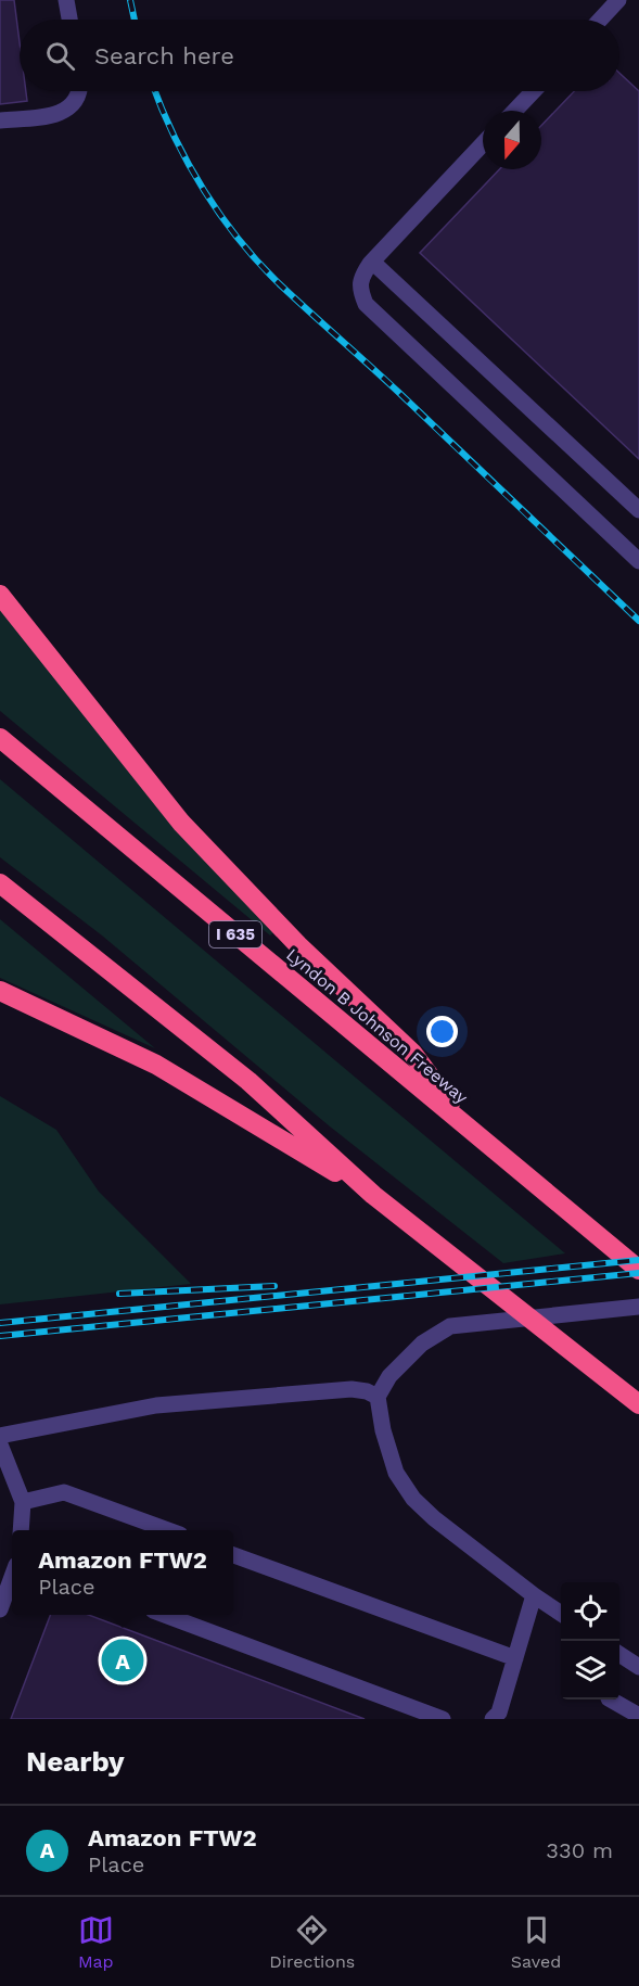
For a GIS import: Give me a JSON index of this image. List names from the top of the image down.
{
  "streets": {
    "highway": ["I 635", "Lyndon B Johnson Freeway"]
  },
  "north": "bottom",
  "page": {
    "search": "Search here",
    "popup": ["Amazon FTW2", "Place"],
    "pins": "A",
    "heading": "Nearby",
    "list": [
      {
        "mark": "A",
        "name": "Amazon FTW2",
        "note": "Place",
        "value": "330 m"
      }
    ],
    "nav": ["Map", "Directions", "Saved"]
  }
}
